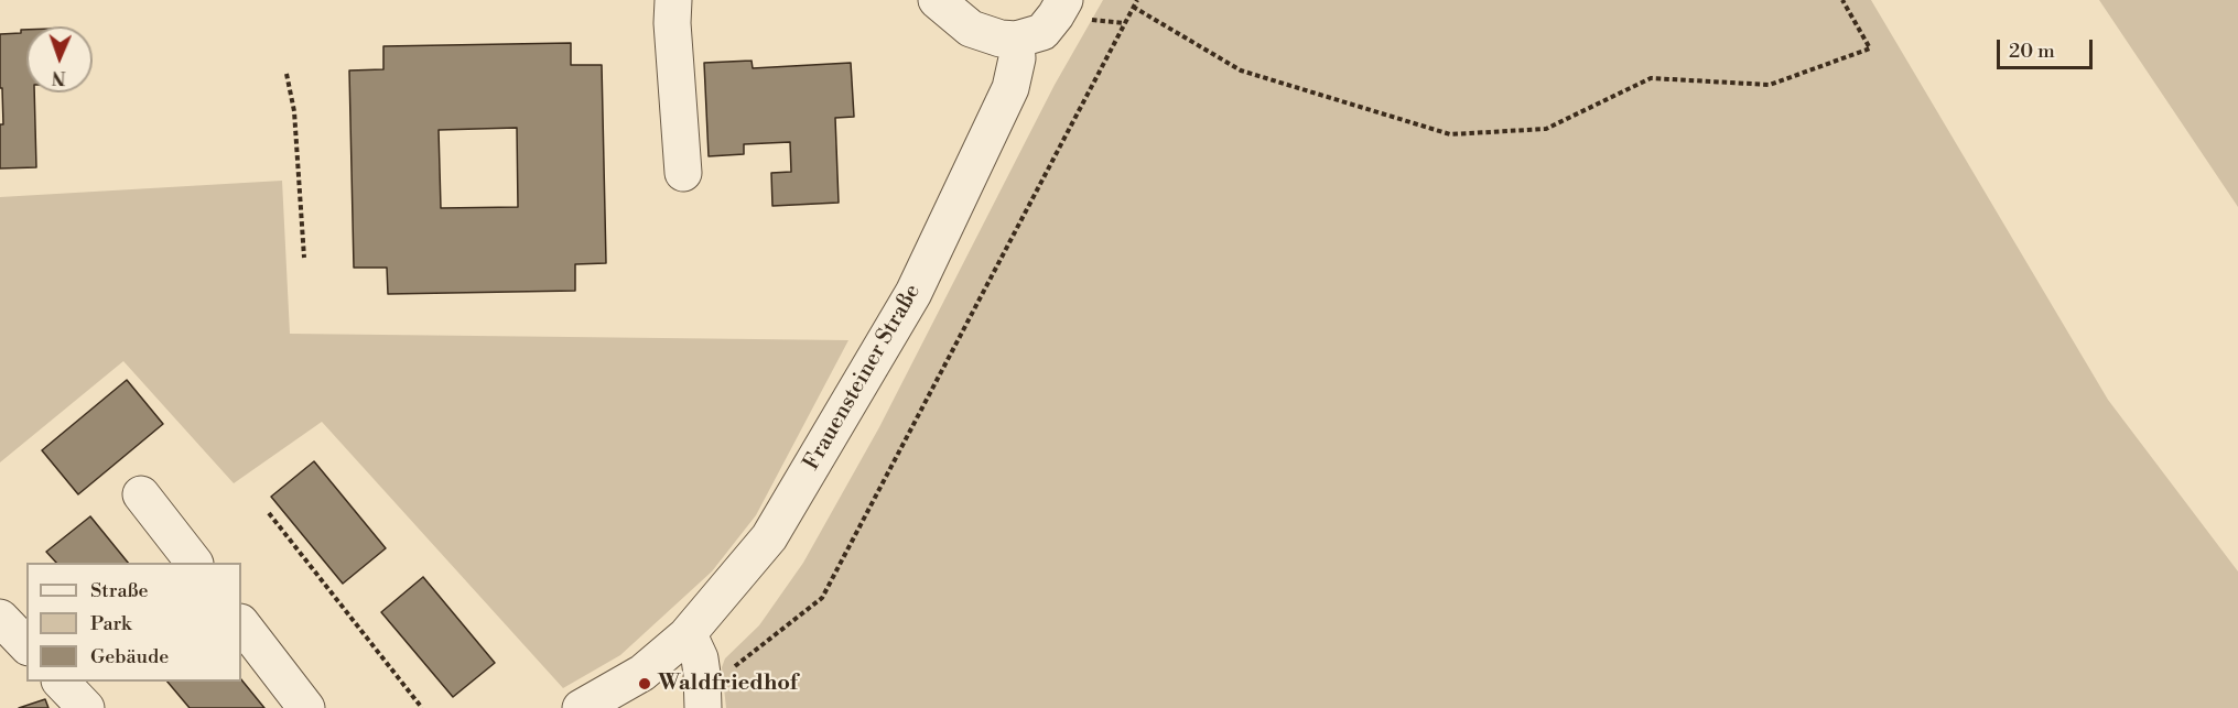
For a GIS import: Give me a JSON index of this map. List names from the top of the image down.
{
  "streets": {
    "street": ["Frauensteiner Straße"]
  },
  "places": ["Waldfriedhof"],
  "legend": ["Straße", "Park", "Gebäude"],
  "scale_bar": "20 m",
  "north": "bottom"
}
